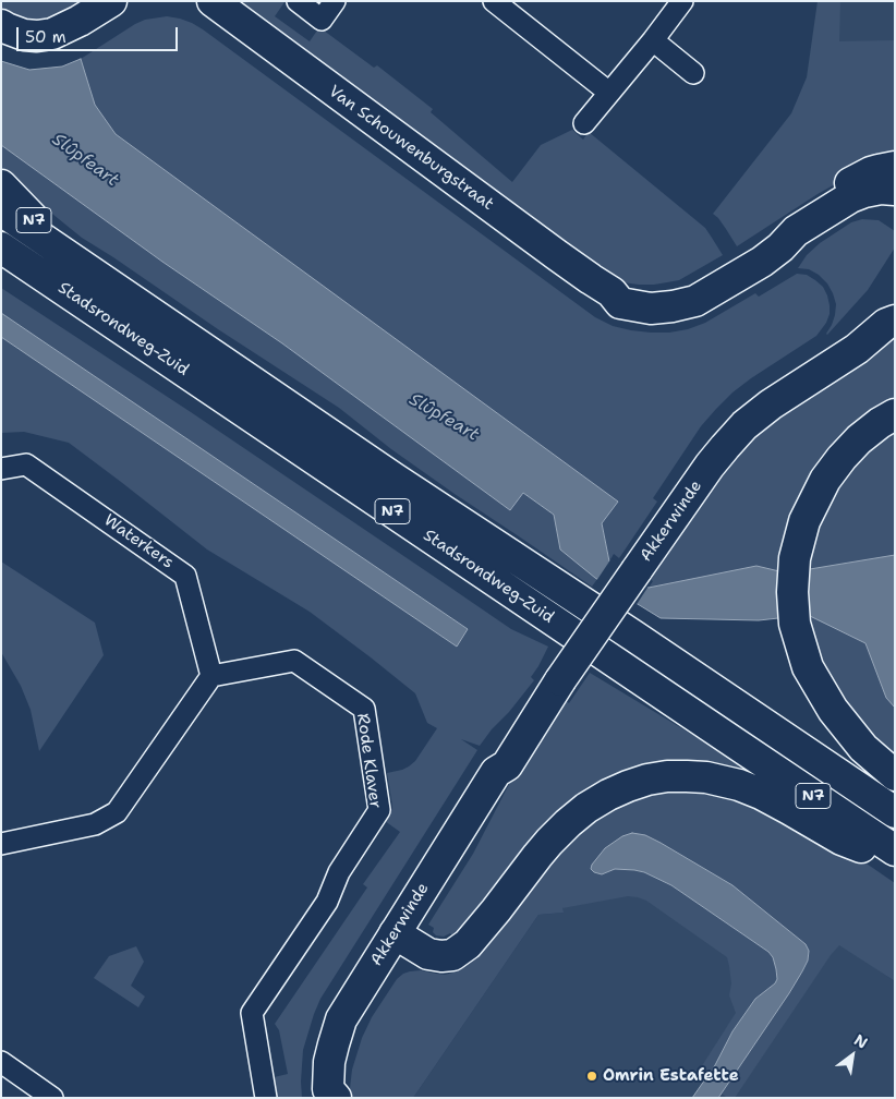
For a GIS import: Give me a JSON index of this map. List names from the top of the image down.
{
  "streets": {
    "main road": [
      "Van Schouwenburgstraat",
      "N7",
      "Stadsrondweg-Zuid",
      "Akkerwinde"
    ],
    "street": ["Waterkers", "Rode Klaver"]
  },
  "crossings": [
    ["N7", "Stadsrondweg-Zuid"],
    ["N7", "Akkerwinde"],
    ["Waterkers", "Rode Klaver"]
  ],
  "water": ["Slûpfeart"],
  "places": ["Omrin Estafette"],
  "scale_bar": "50 m",
  "north": "top right"
}
